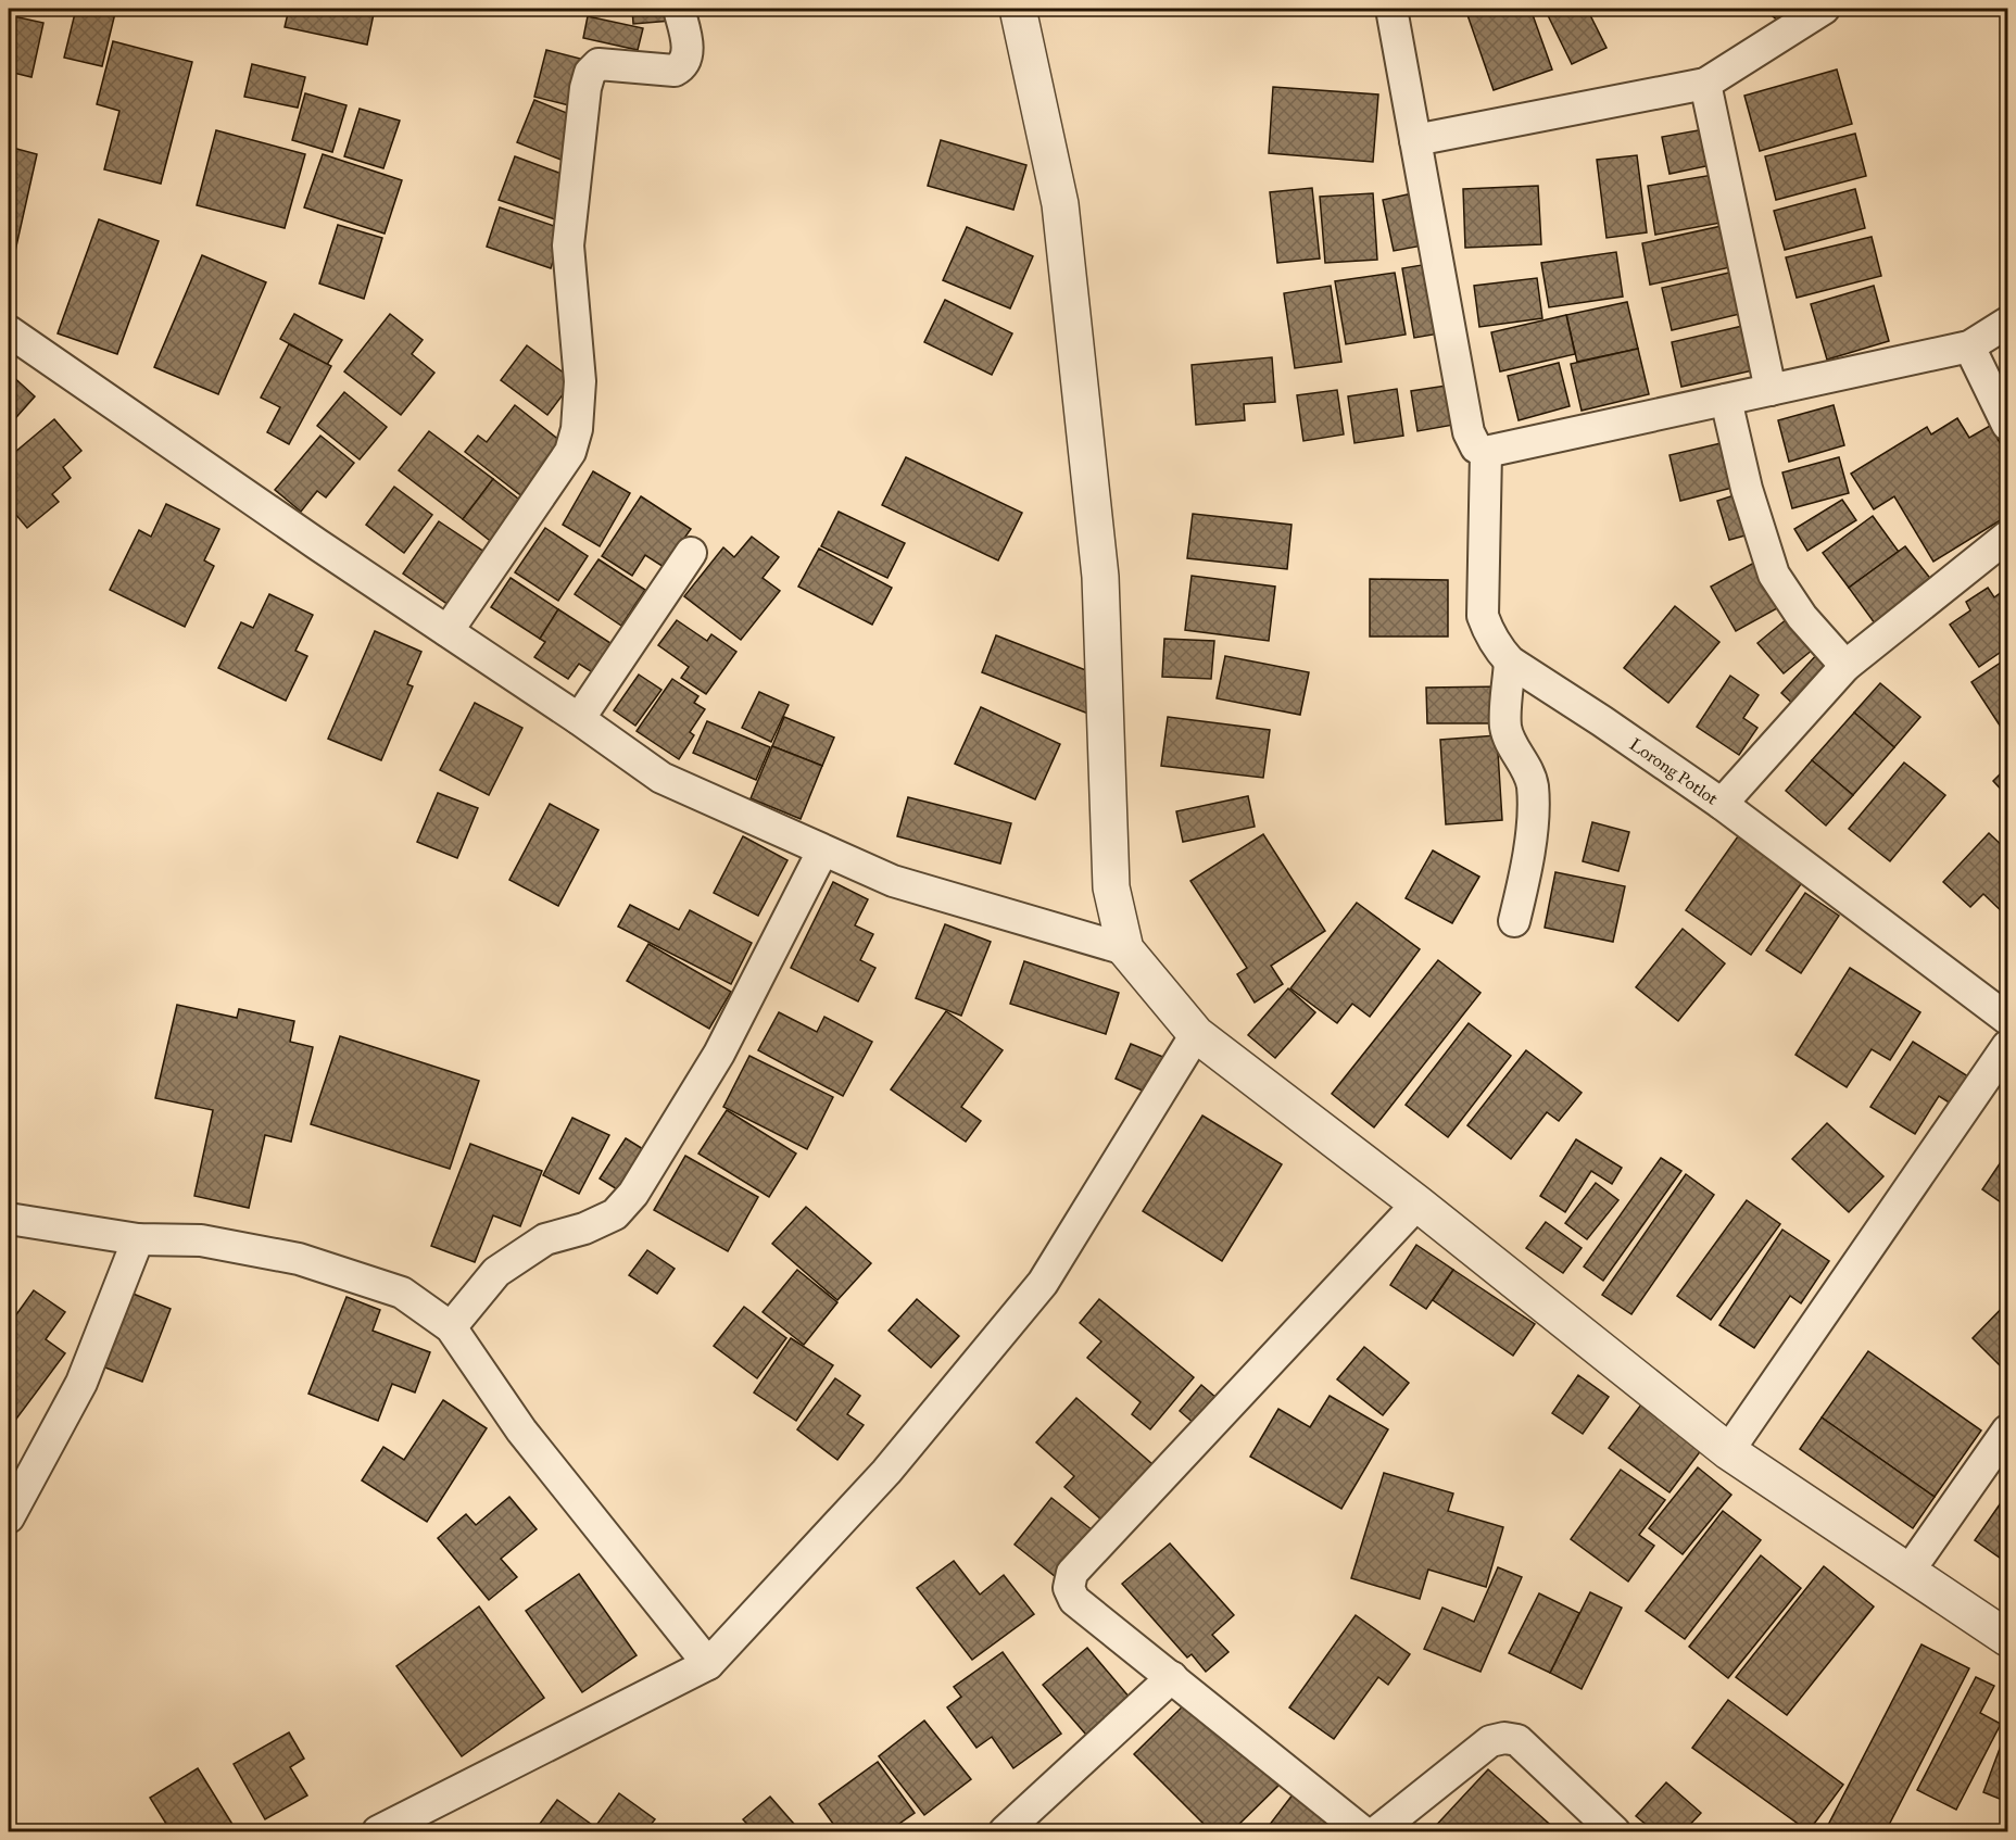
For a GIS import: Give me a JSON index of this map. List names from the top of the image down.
{
  "streets": {
    "street": ["Lorong Potlot"]
  }
}
